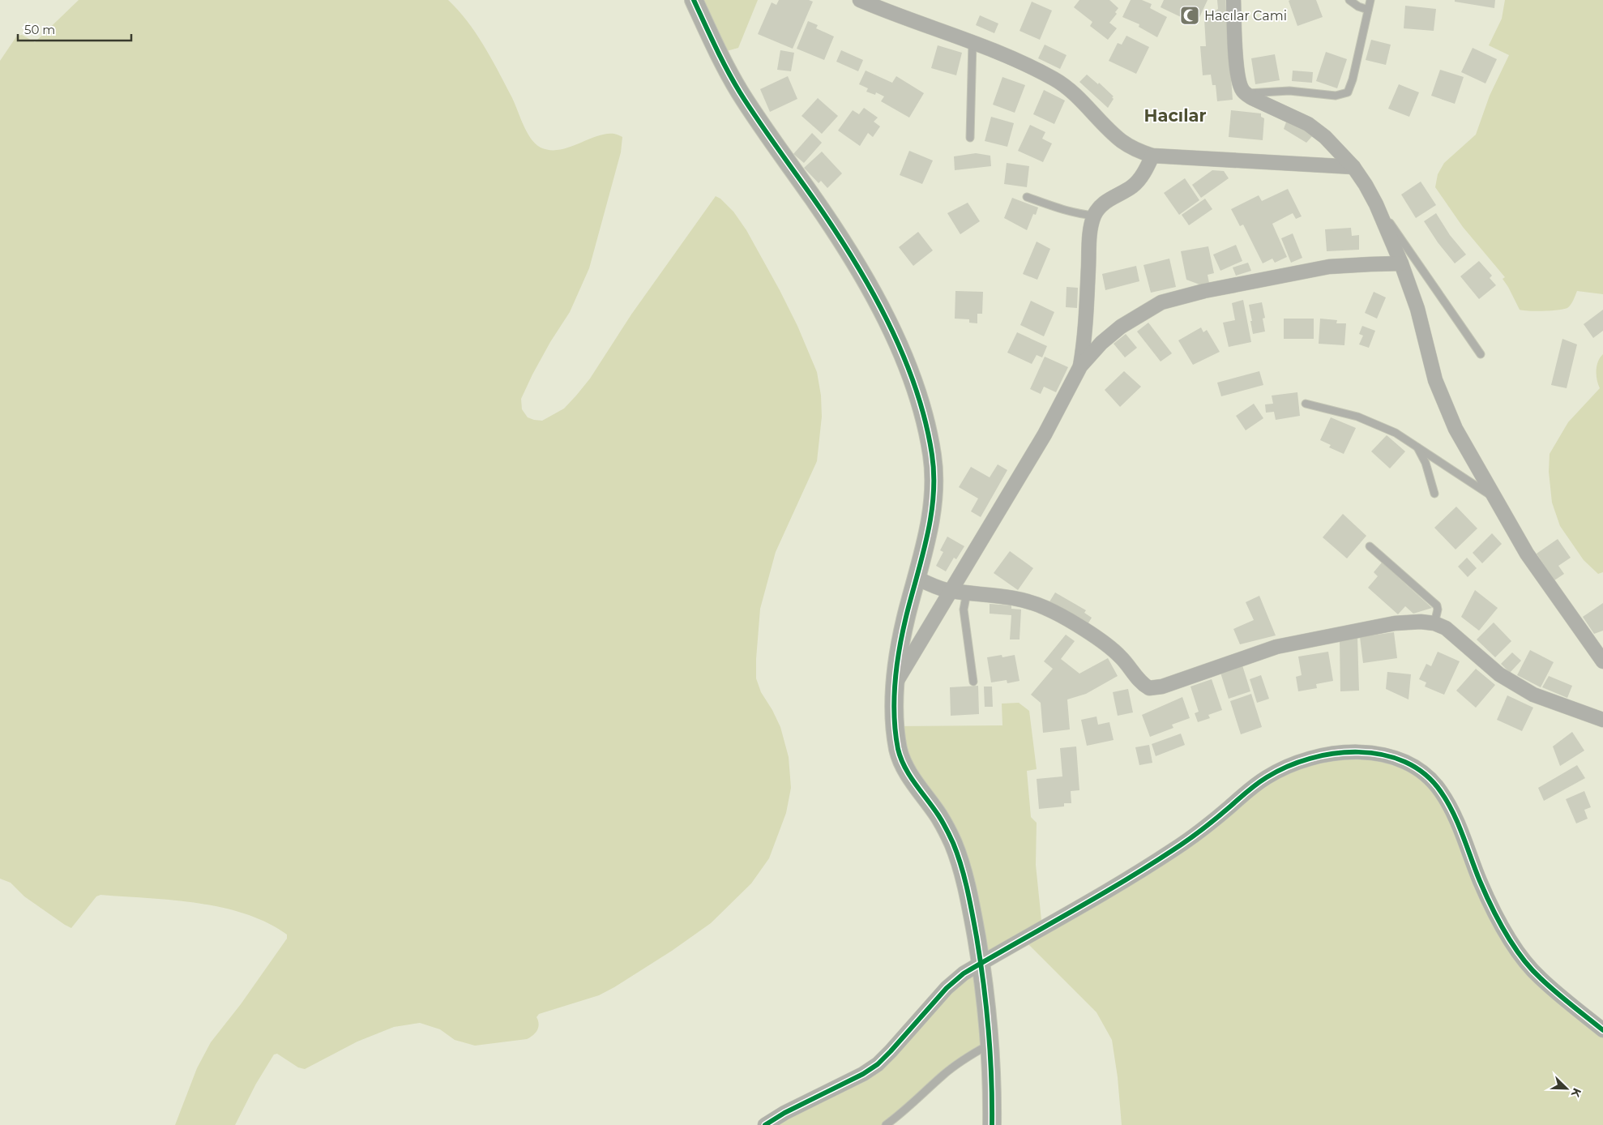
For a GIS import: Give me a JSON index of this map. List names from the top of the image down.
{
  "districts": ["Hacılar"],
  "places": {
    "mosque": ["Hacılar Cami"]
  },
  "scale_bar": "50 m",
  "north": "bottom right"
}
